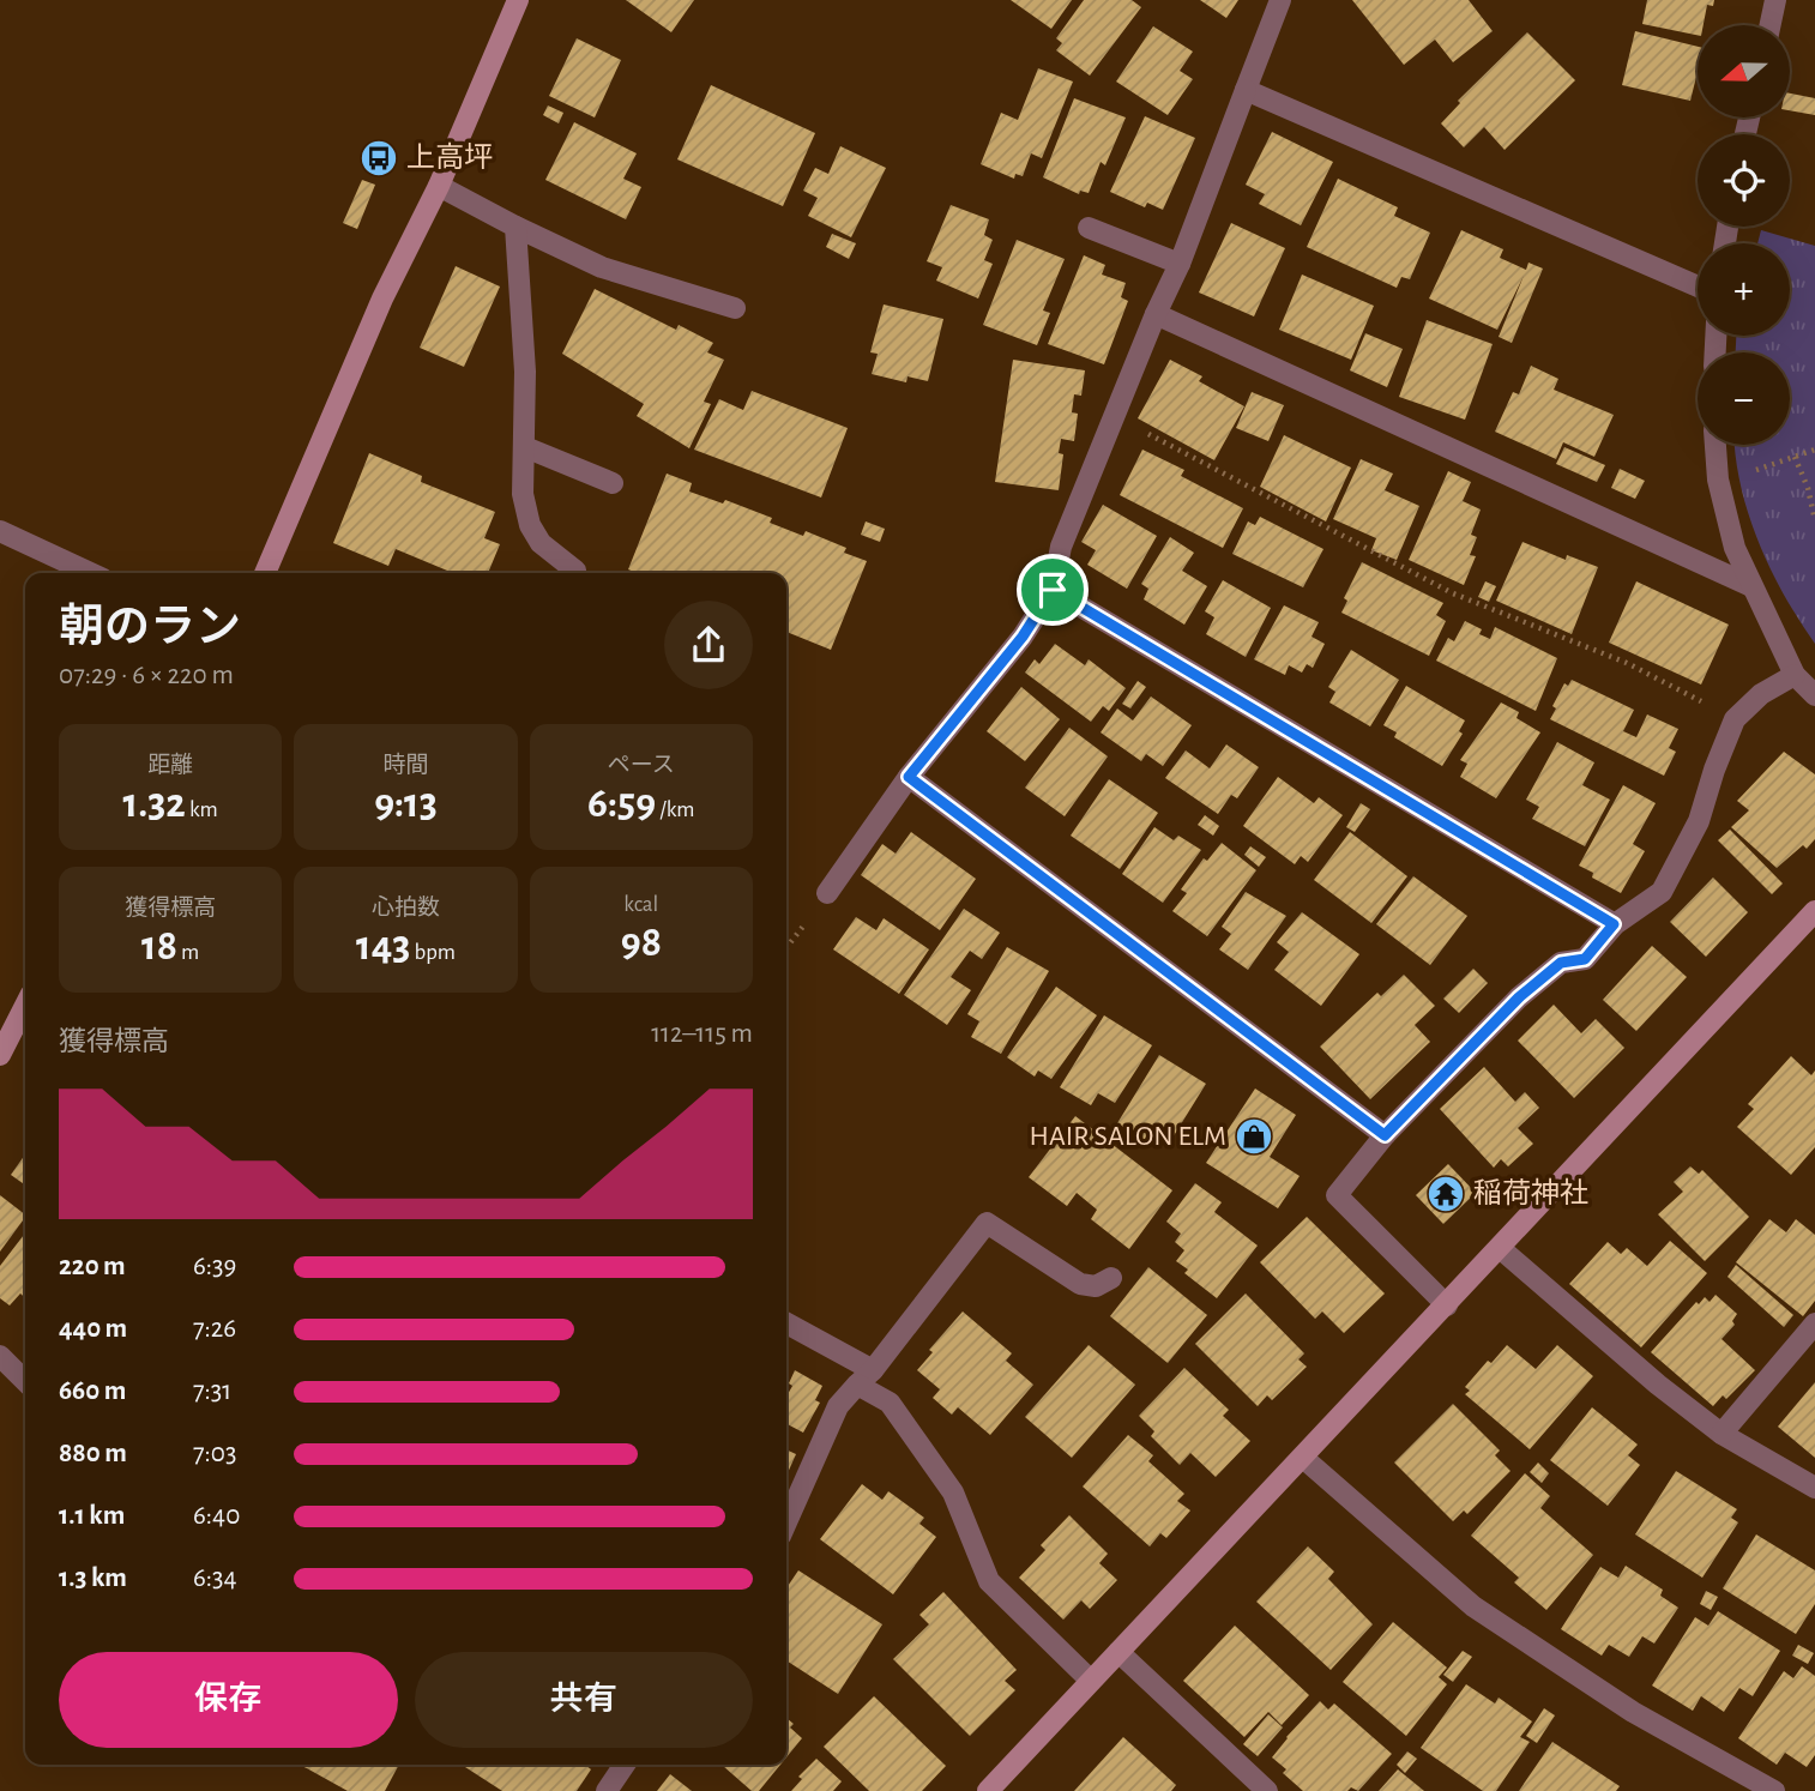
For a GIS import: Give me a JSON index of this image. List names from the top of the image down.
{
  "places": {
    "bus stop": ["上高坪"],
    "shop": ["HAIR SALON ELM"],
    "temple": ["稲荷神社"]
  },
  "north": "left",
  "page": {
    "map_buttons": ["+", "−"],
    "heading": ["朝のラン", "07:29 · 6 × 220 m"],
    "stats": [
      ["距離", "1.32 km"],
      ["時間", "9:13"],
      ["ペース", "6:59 /km"],
      ["獲得標高", "18 m"],
      ["心拍数", "143 bpm"],
      ["kcal", "98"]
    ],
    "chart": ["獲得標高", "112–115 m"],
    "list": [
      {
        "name": "220 m",
        "note": "6:39"
      },
      {
        "name": "440 m",
        "note": "7:26"
      },
      {
        "name": "660 m",
        "note": "7:31"
      },
      {
        "name": "880 m",
        "note": "7:03"
      },
      {
        "name": "1.1 km",
        "note": "6:40"
      },
      {
        "name": "1.3 km",
        "note": "6:34"
      }
    ],
    "buttons": ["保存", "共有"]
  }
}
